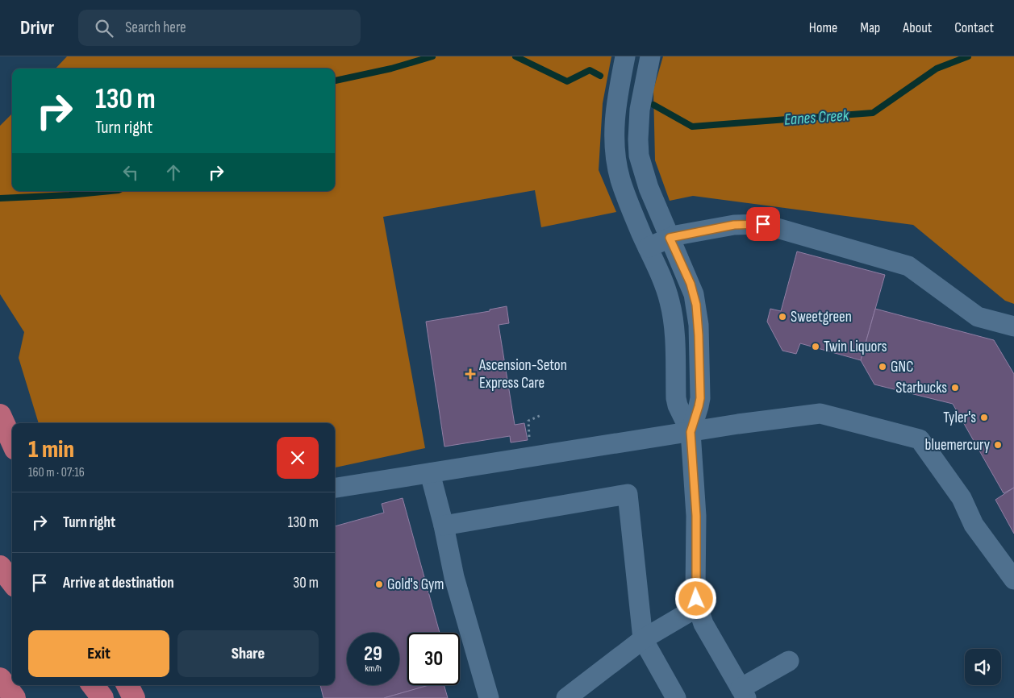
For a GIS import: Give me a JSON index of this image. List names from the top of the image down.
{
  "water": ["Eanes Creek"],
  "places": {
    "other": [
      "Sweetgreen",
      "Twin Liquors",
      "GNC",
      "Starbucks",
      "Tyler's",
      "bluemercury",
      "Gold's Gym"
    ],
    "health": ["Ascension-Seton Express Care"]
  },
  "page": {
    "header": "Drivr",
    "search": "Search here",
    "nav": [
      "Home",
      "Map",
      "About",
      "Contact"
    ],
    "turn": ["130 m", "Turn right"],
    "heading": ["1 min", "160 m · 07:16"],
    "list": [
      {
        "name": "Turn right",
        "value": "130 m"
      },
      {
        "name": "Arrive at destination",
        "value": "30 m"
      }
    ],
    "buttons": ["Exit", "Share"],
    "speed": "29 km/h",
    "limit": "30"
  }
}
